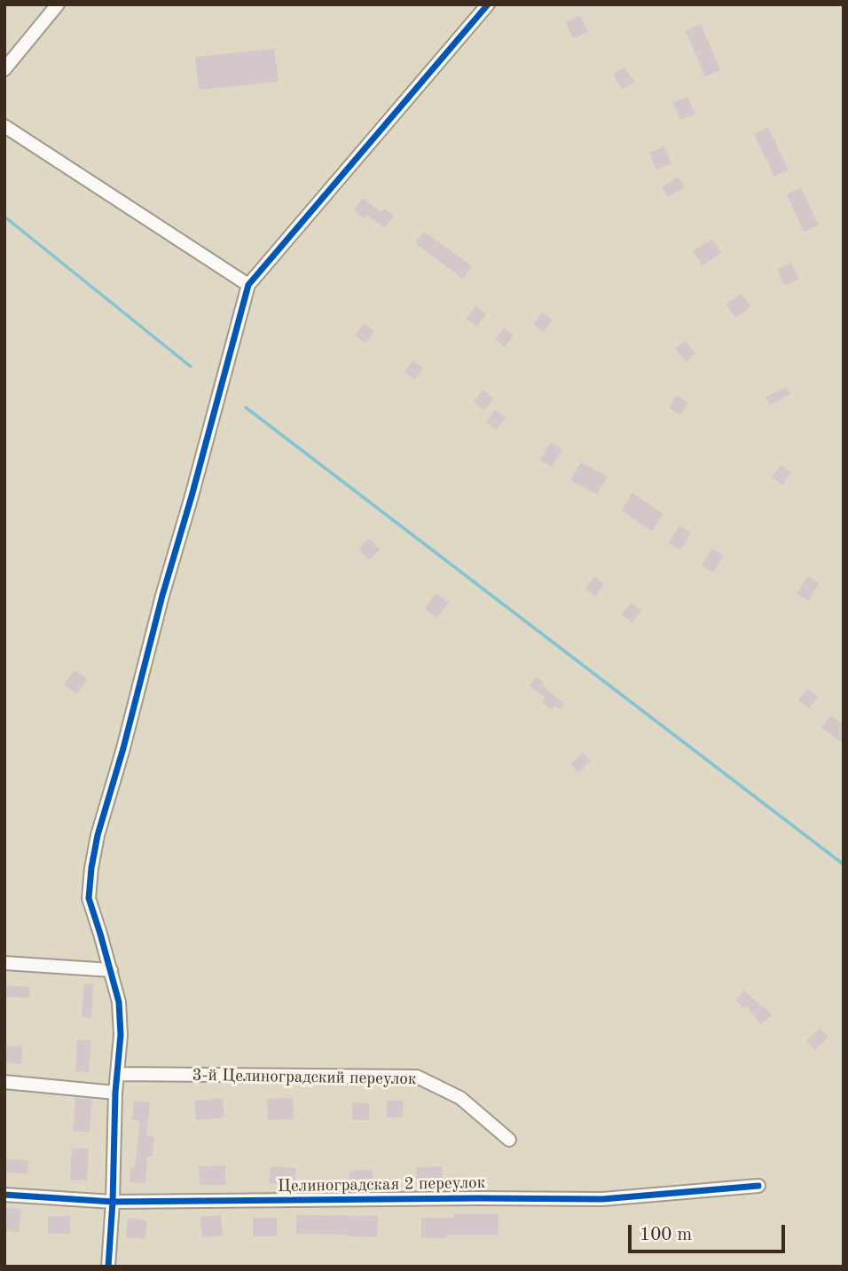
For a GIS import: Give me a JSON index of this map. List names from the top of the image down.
{
  "streets": {
    "street": ["3-й Целиноградский переулок", "Целиноградская 2 переулок"]
  },
  "scale_bar": "100 m"
}
